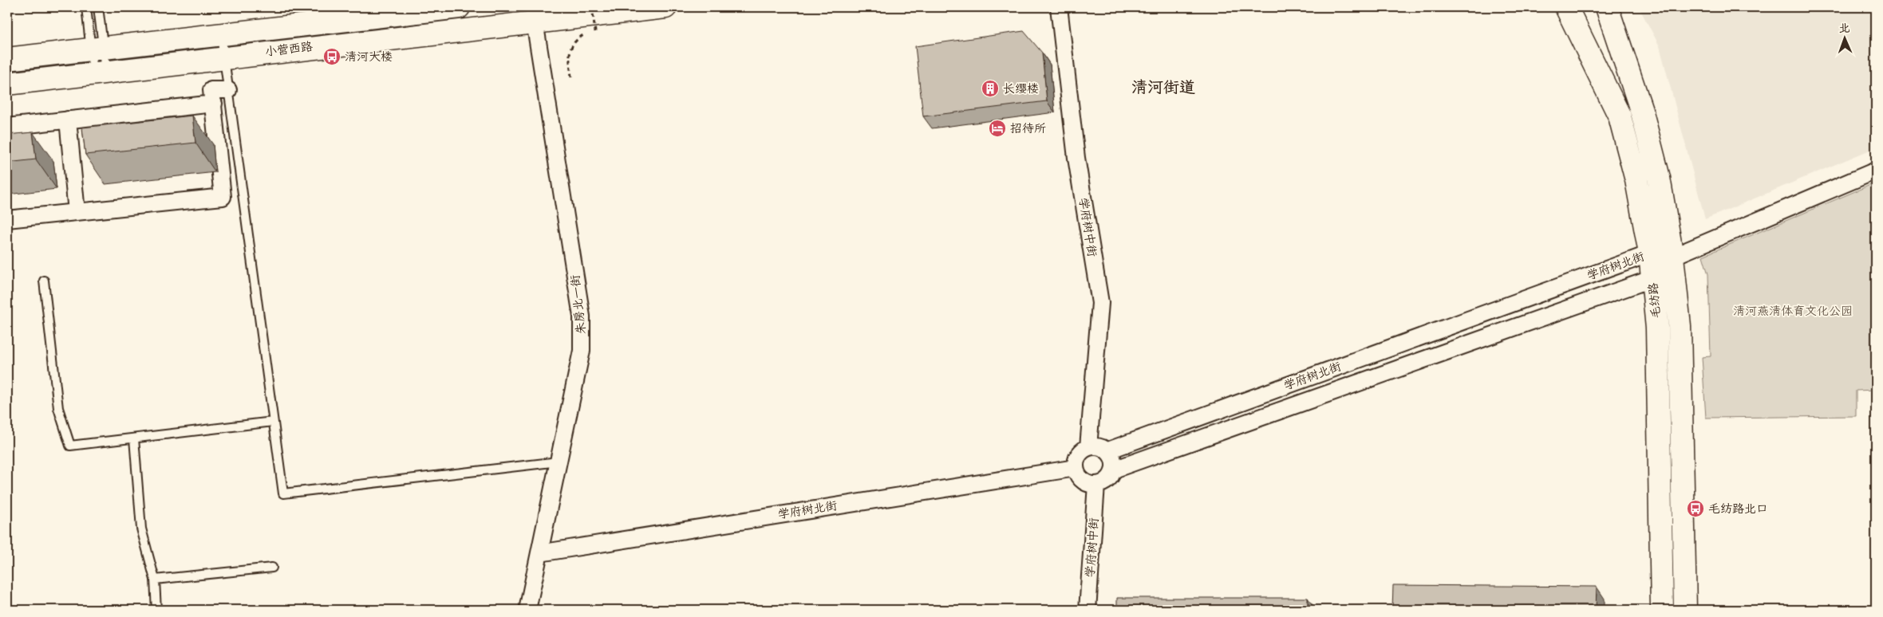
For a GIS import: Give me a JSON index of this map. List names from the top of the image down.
{
  "streets": {
    "main road": ["小营西路", "毛纺路"],
    "street": ["学府树中街", "学府树北街", "朱房北一街"]
  },
  "crossings": [
    ["小营西路", "朱房北一街"],
    ["学府树中街", "学府树北街"],
    ["学府树北街", "毛纺路"],
    ["学府树北街", "朱房北一街"]
  ],
  "districts": ["清河街道"],
  "parks": ["清河燕清体育文化公园"],
  "places": {
    "bus stop": ["清河大楼", "毛纺路北口"],
    "building": ["长缨楼"],
    "hotel": ["招待所"]
  },
  "north": "top"
}
